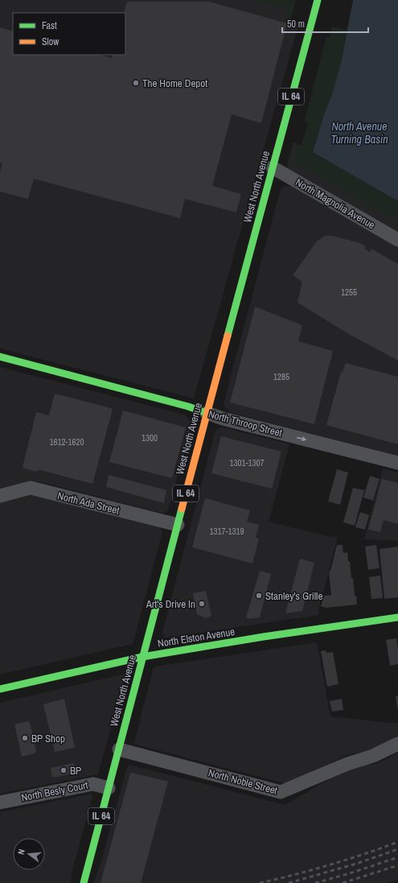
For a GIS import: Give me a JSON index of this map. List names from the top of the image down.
{
  "streets": {
    "main road": [
      "IL 64",
      "West North Avenue",
      "North Throop Street",
      "North Elston Avenue"
    ],
    "street": [
      "North Magnolia Avenue",
      "North Ada Street",
      "North Noble Street",
      "North Besly Court"
    ]
  },
  "crossings": [
    ["West North Avenue", "North Magnolia Avenue"],
    ["West North Avenue", "North Throop Street"],
    ["West North Avenue", "North Ada Street"],
    ["West North Avenue", "North Elston Avenue"],
    ["West North Avenue", "North Noble Street"],
    ["West North Avenue", "North Besly Court"]
  ],
  "one_way": ["North Throop Street"],
  "water": ["North Avenue Turning Basin"],
  "places": [
    "The Home Depot",
    "Stanley's Grille",
    "Art's Drive In",
    "BP Shop",
    "BP"
  ],
  "house_numbers": [
    "1255",
    "1285",
    "1300",
    "1612-1620",
    "1301-1307",
    "1317-1319"
  ],
  "legend": ["Fast", "Slow"],
  "scale_bar": "50 m",
  "north": "left"
}
